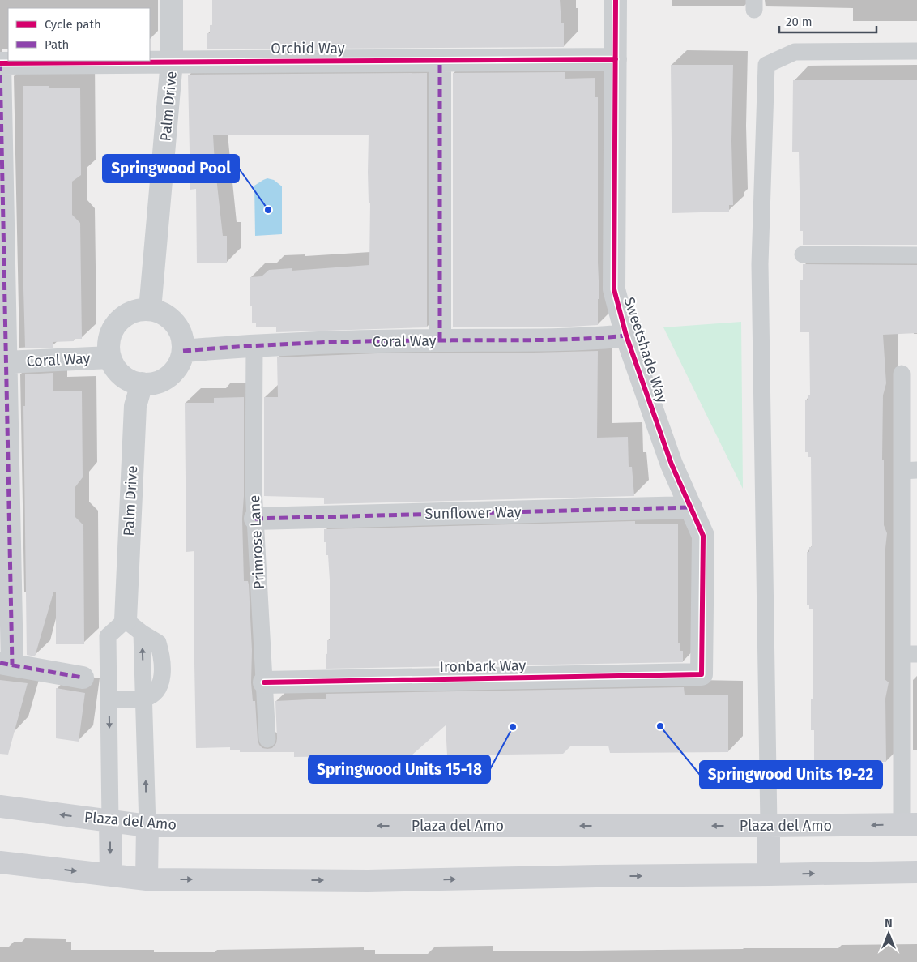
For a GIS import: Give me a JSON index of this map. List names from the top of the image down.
{
  "streets": {
    "main road": ["Plaza del Amo"],
    "street": [
      "Orchid Way",
      "Palm Drive",
      "Coral Way",
      "Sweetshade Way",
      "Sunflower Way",
      "Ironbark Way"
    ],
    "lane": ["Primrose Lane"]
  },
  "crossings": [
    ["Orchid Way", "Palm Drive"],
    ["Orchid Way", "Sweetshade Way"],
    ["Palm Drive", "Coral Way"],
    ["Palm Drive", "Plaza del Amo"],
    ["Coral Way", "Sweetshade Way"],
    ["Coral Way", "Primrose Lane"],
    ["Sweetshade Way", "Sunflower Way"],
    ["Sweetshade Way", "Ironbark Way"],
    ["Sunflower Way", "Primrose Lane"],
    ["Primrose Lane", "Ironbark Way"]
  ],
  "places": ["Springwood Pool", "Springwood Units 19-22", "Springwood Units 15-18"],
  "legend": ["Cycle path", "Path"],
  "scale_bar": "20 m",
  "north": "top"
}
